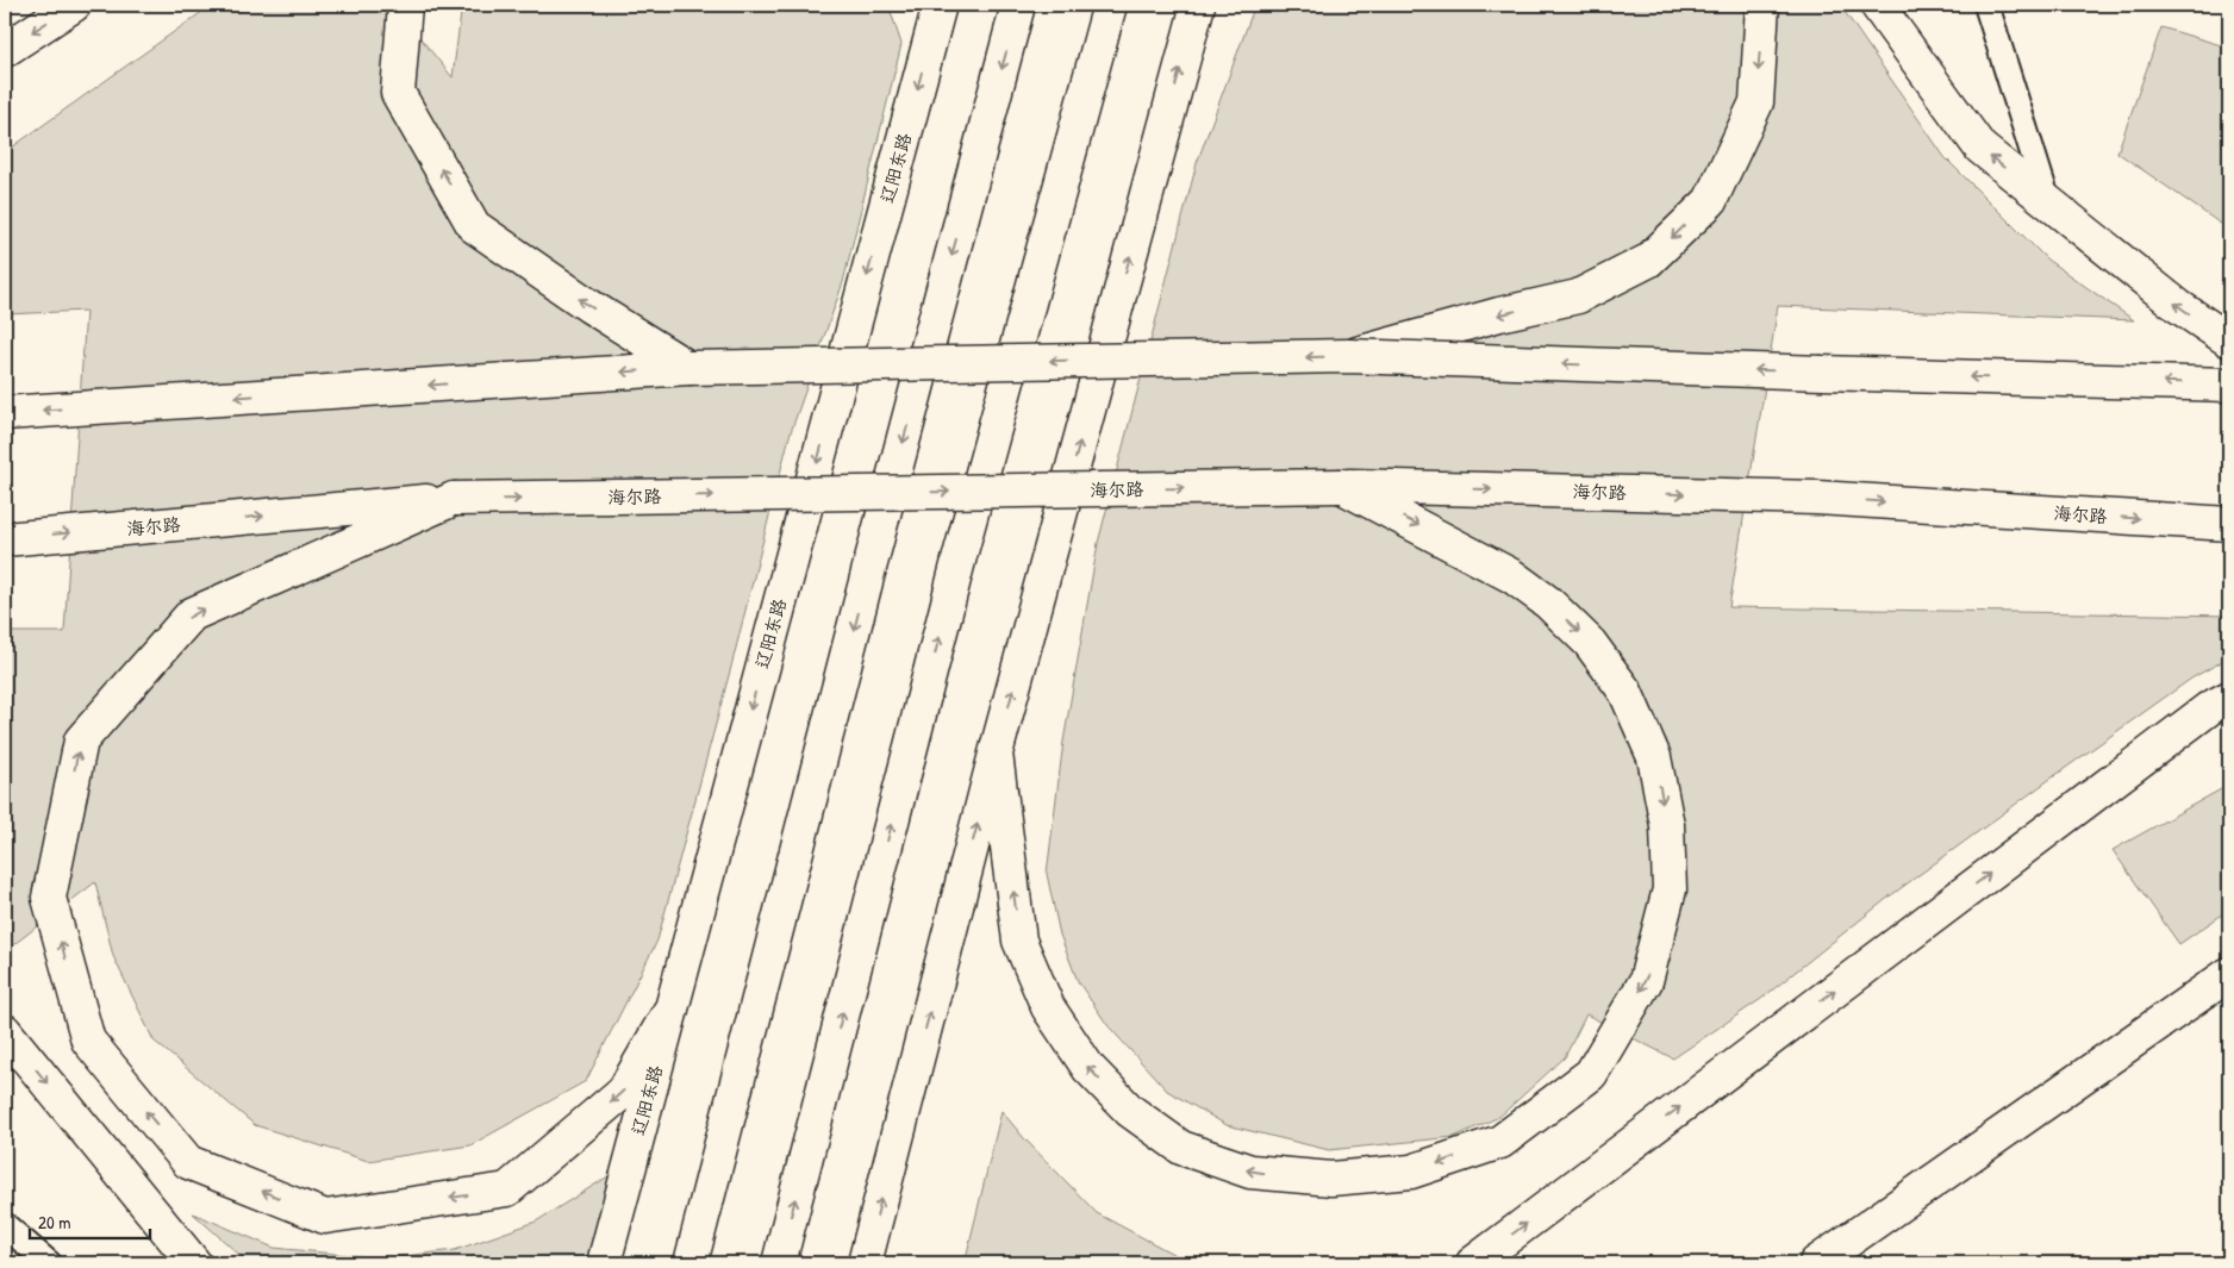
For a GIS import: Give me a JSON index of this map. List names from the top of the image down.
{
  "streets": {
    "main road": ["辽阳东路", "海尔路"]
  },
  "scale_bar": "20 m"
}
